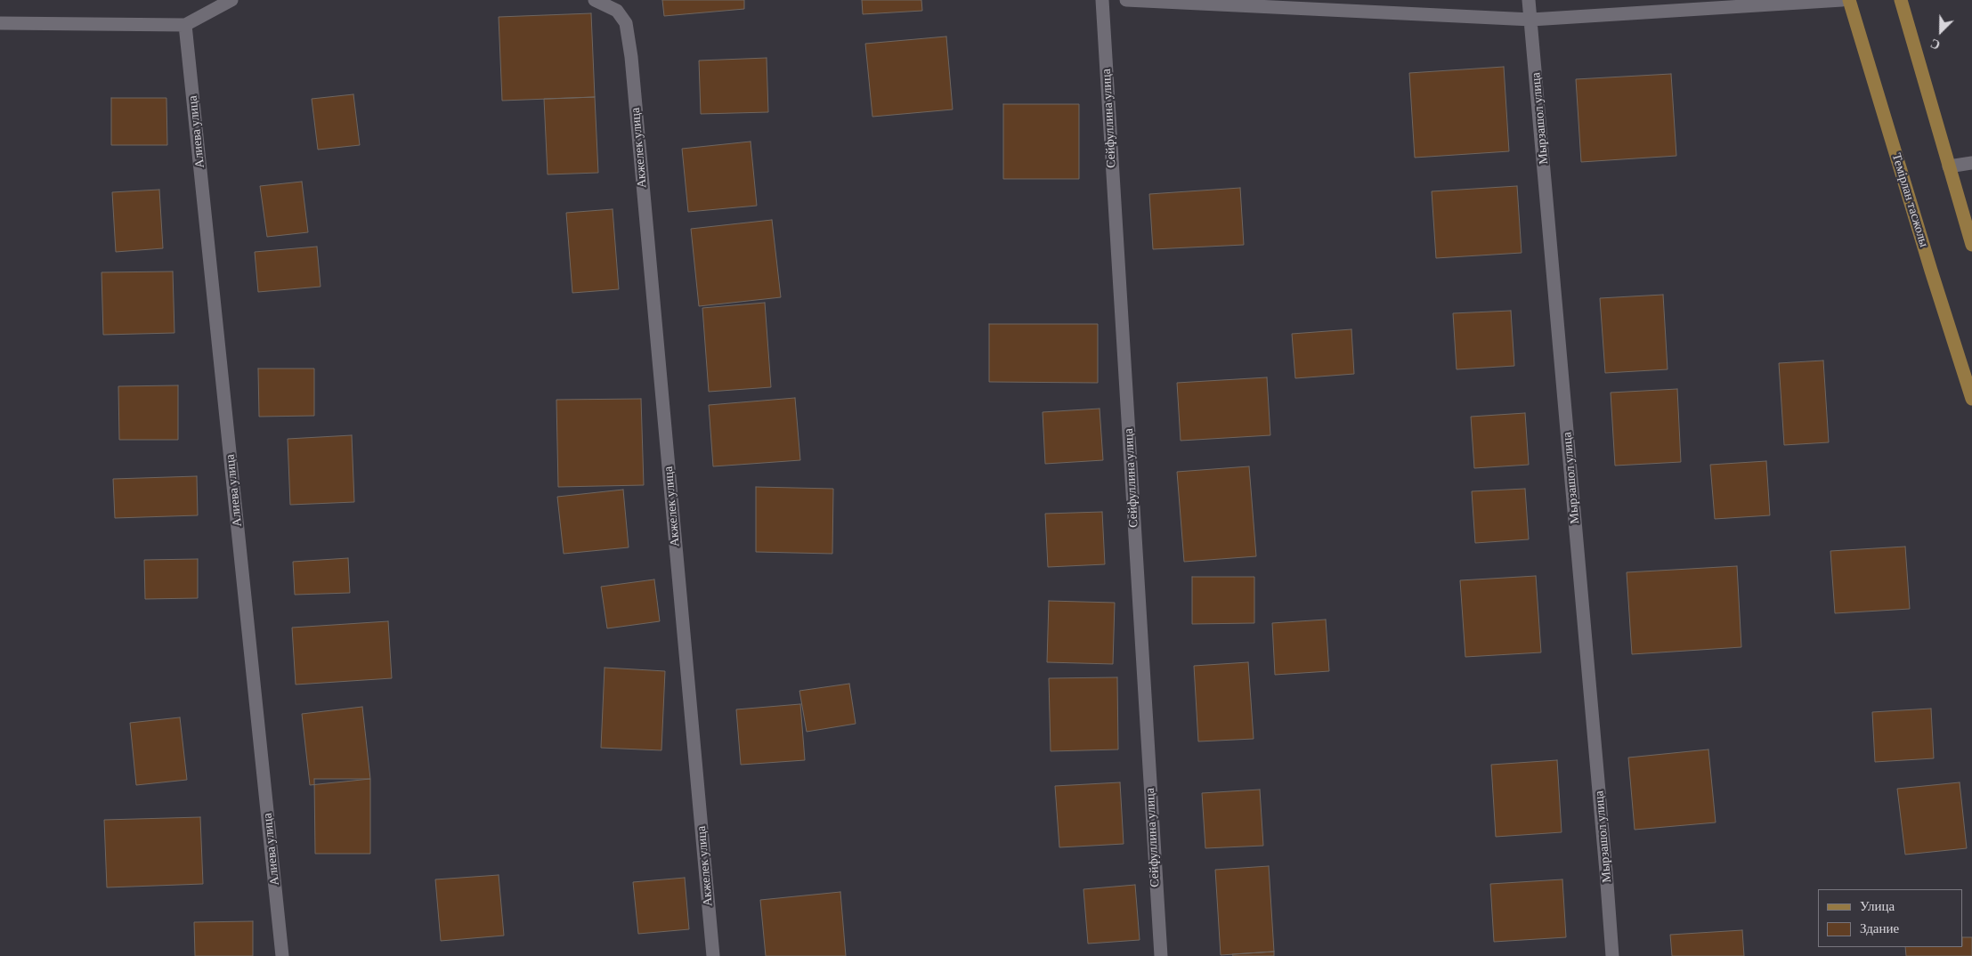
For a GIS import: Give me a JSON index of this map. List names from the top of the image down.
{
  "streets": {
    "main road": ["Темірлан тасжолы"],
    "street": [
      "Сейфуллина улица",
      "Мырзашол улица",
      "Алиева улица",
      "Акжелек улица"
    ]
  },
  "legend": ["Улица", "Здание"],
  "north": "bottom left"
}
